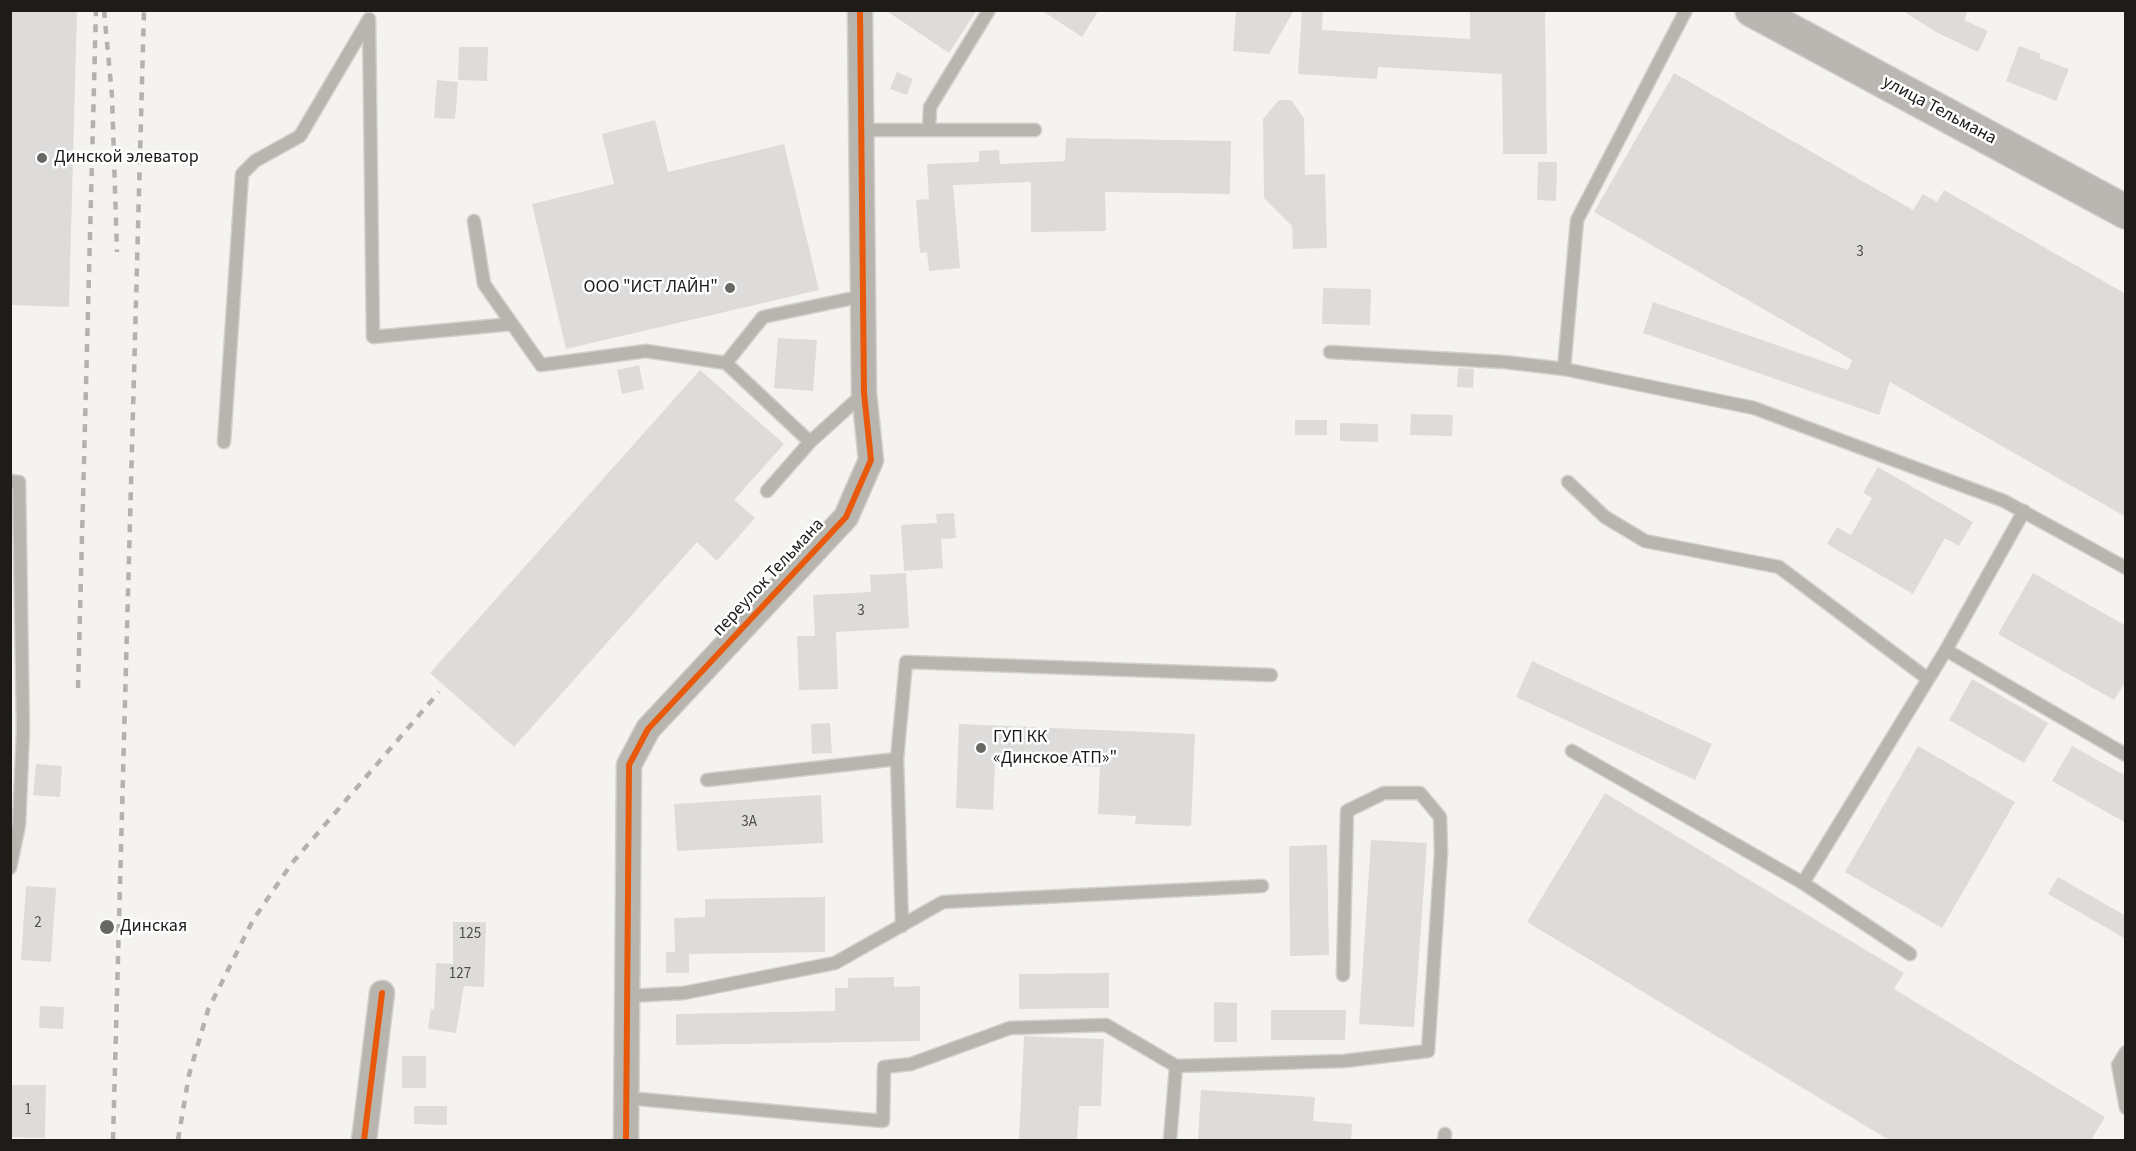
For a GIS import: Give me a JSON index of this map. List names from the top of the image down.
{
  "streets": {
    "main road": ["улица Тельмана"],
    "street": ["переулок Тельмана"]
  },
  "places": [
    "Динской элеватор",
    "ООО \"ИСТ ЛАЙН\"",
    "ГУП КК «Динское АТП»\"",
    "Динская"
  ],
  "house_numbers": [
    "3",
    "3",
    "3А",
    "2",
    "125",
    "127",
    "1"
  ]
}
